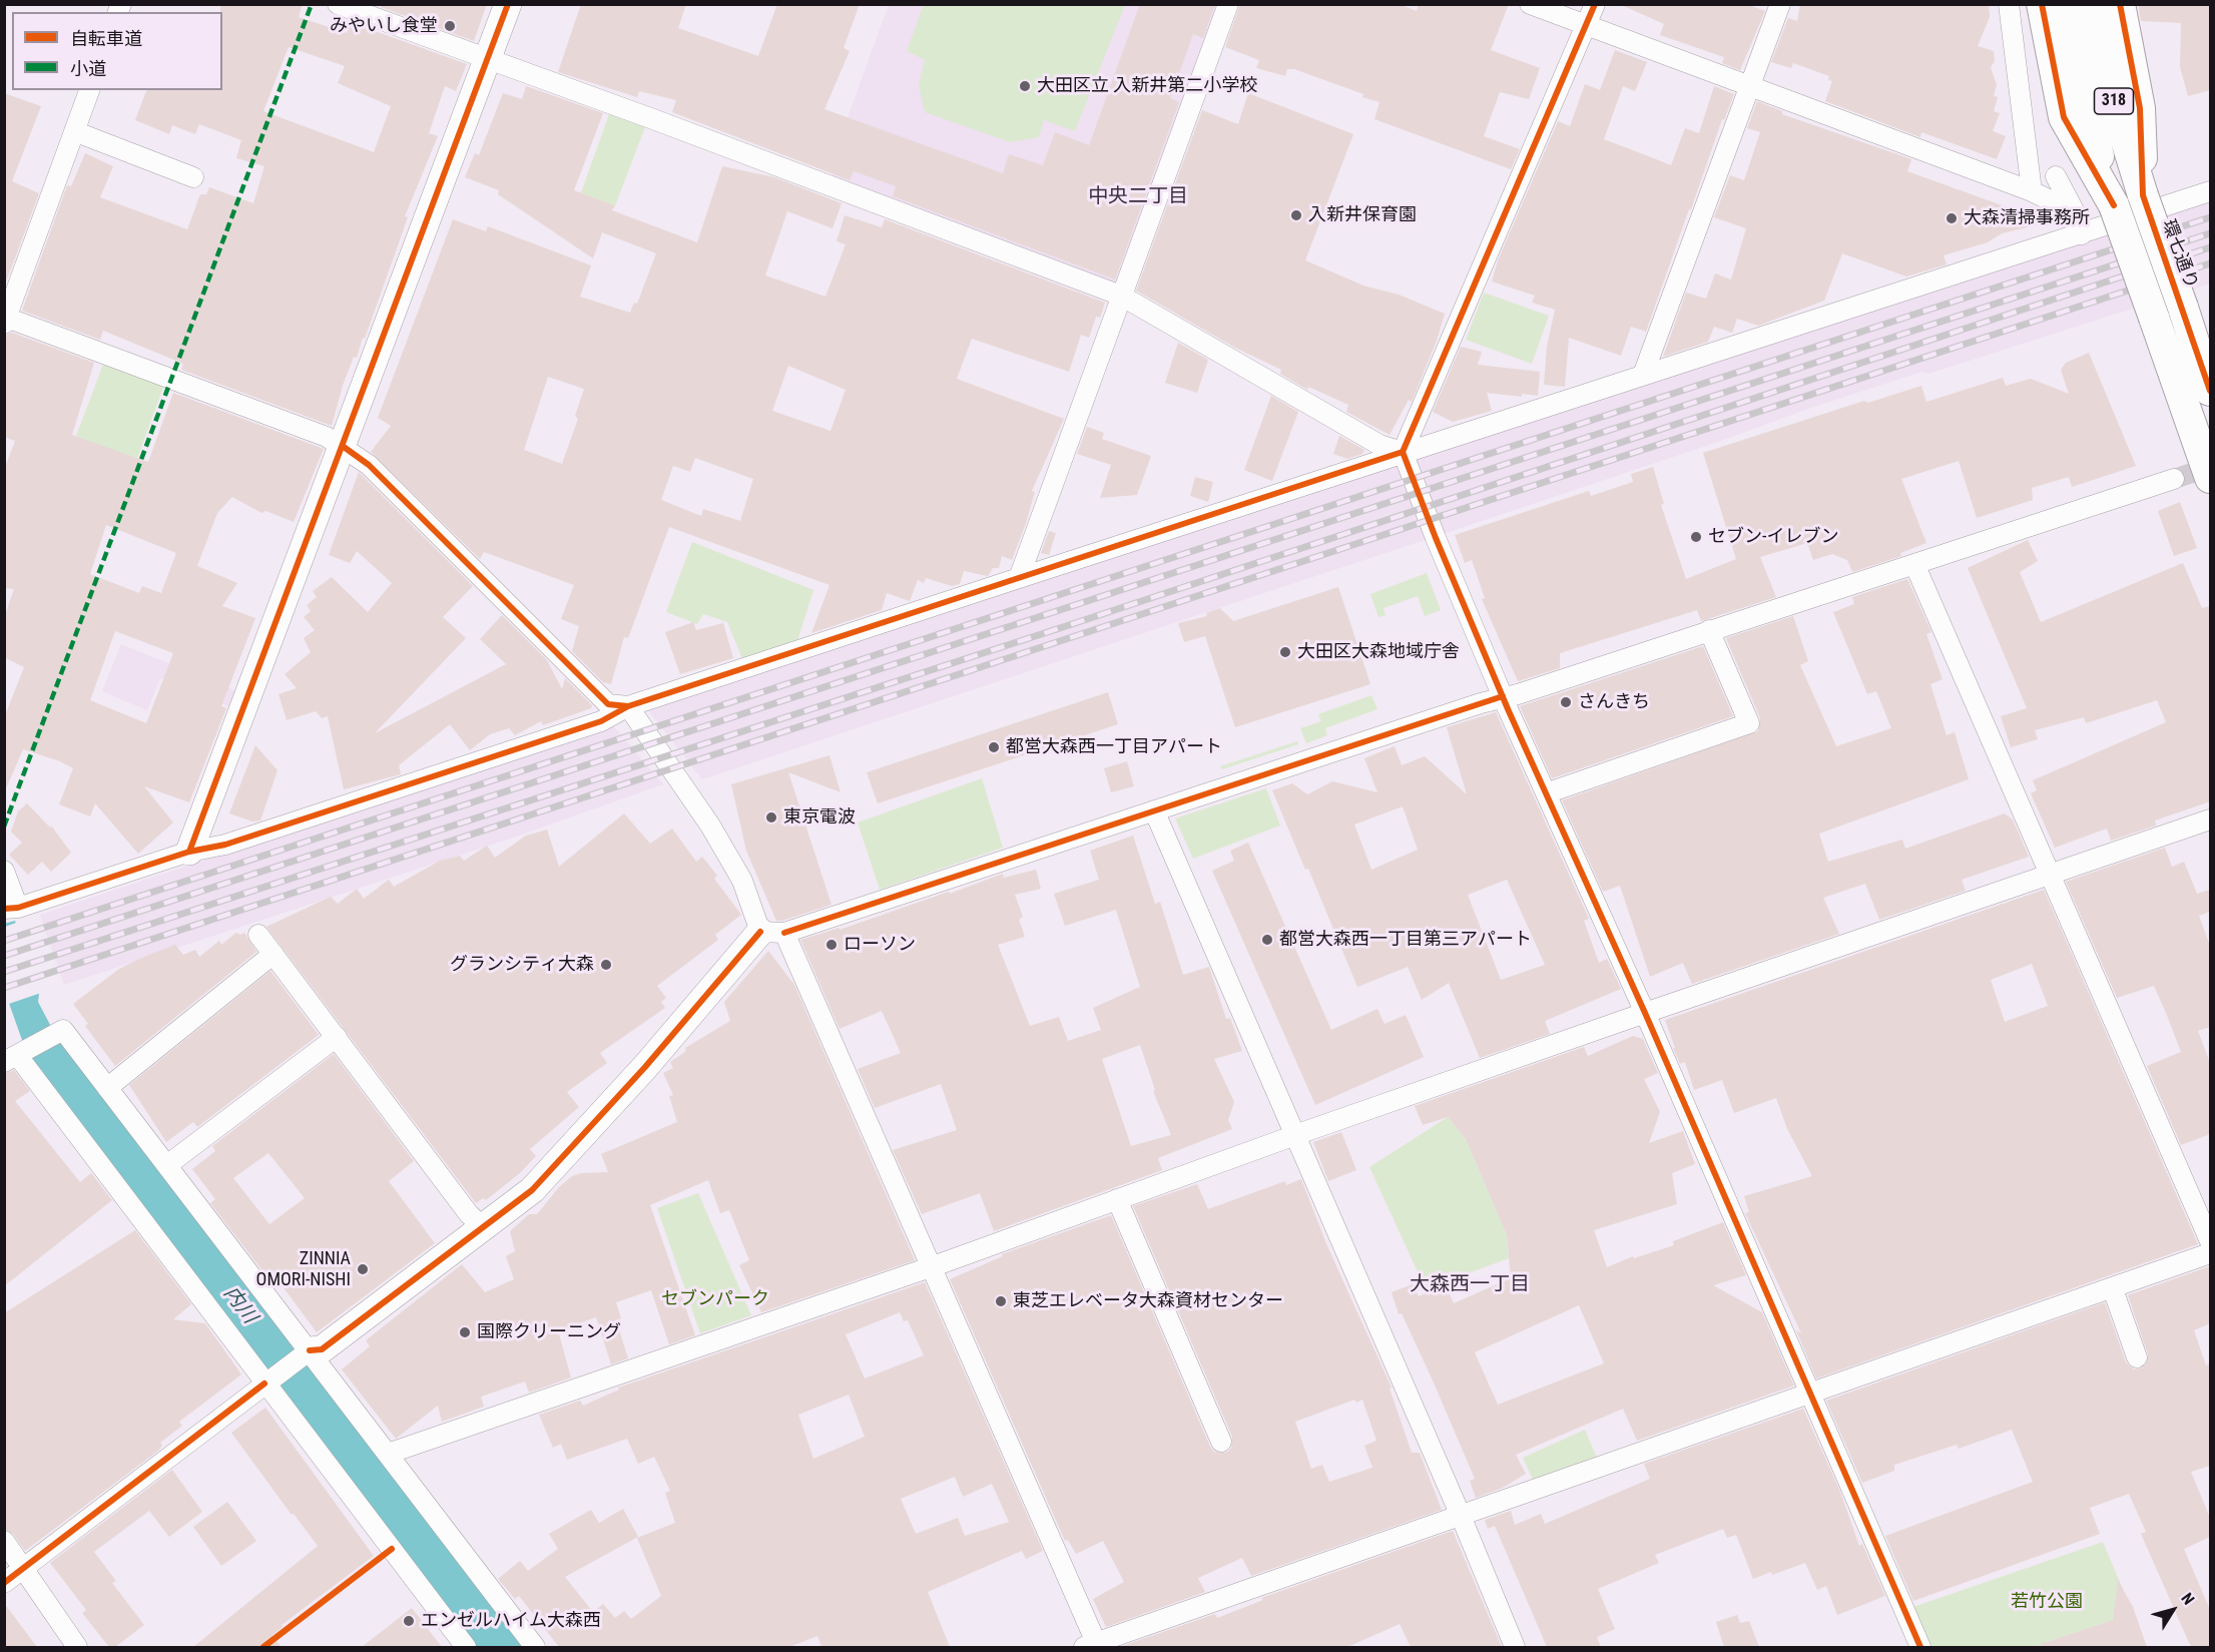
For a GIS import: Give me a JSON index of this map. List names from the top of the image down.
{
  "streets": {
    "main road": ["318", "環七通り"]
  },
  "districts": ["中央二丁目", "大森西一丁目"],
  "water": ["内川"],
  "parks": ["セブンパーク", "若竹公園"],
  "places": [
    "みやいし食堂",
    "大田区立 入新井第二小学校",
    "入新井保育園",
    "大森清掃事務所",
    "セブン-イレブン",
    "大田区大森地域庁舎",
    "さんきち",
    "都営大森西一丁目アパート",
    "東京電波",
    "都営大森西一丁目第三アパート",
    "ローソン",
    "グランシティ大森",
    "ZINNIA OMORI-NISHI",
    "東芝エレベータ大森資材センター",
    "国際クリーニング",
    "エンゼルハイム大森西"
  ],
  "legend": ["自転車道", "小道"],
  "north": "top right"
}
